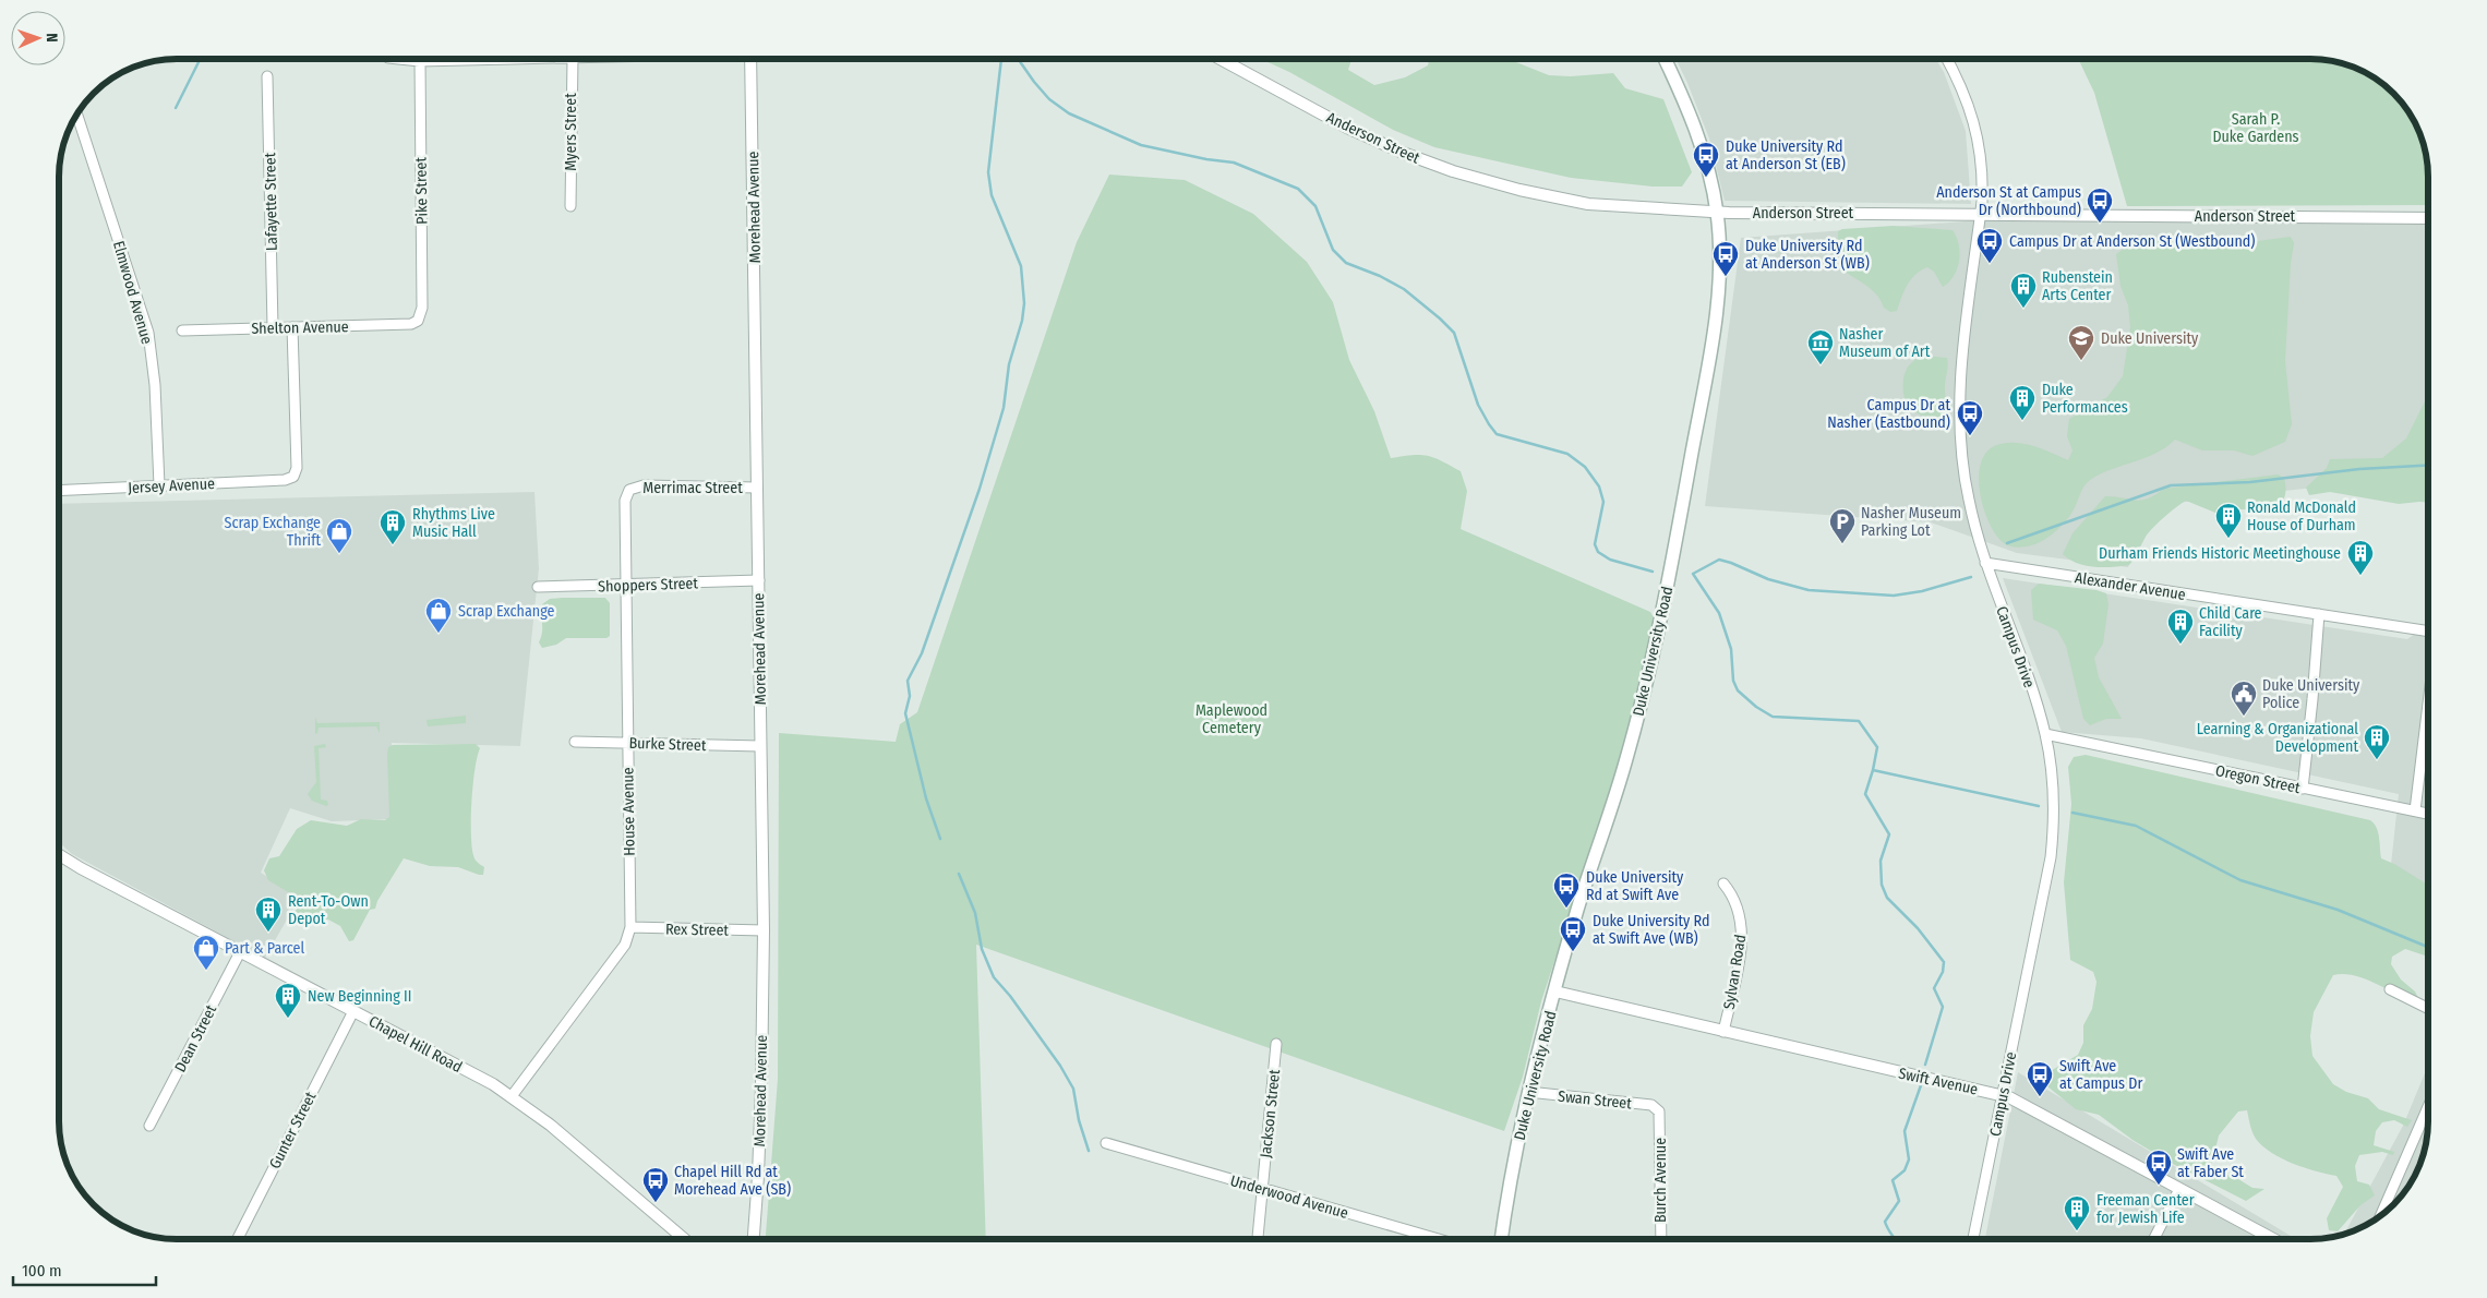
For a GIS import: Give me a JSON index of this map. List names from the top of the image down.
{
  "streets": {
    "main road": ["Duke University Road"],
    "street": [
      "Myers Street",
      "Anderson Street",
      "Pike Street",
      "Lafayette Street",
      "Morehead Avenue",
      "Elmwood Avenue",
      "Shelton Avenue",
      "Jersey Avenue",
      "Merrimac Street",
      "Shoppers Street",
      "Alexander Avenue",
      "Campus Drive",
      "Burke Street",
      "Oregon Street",
      "House Avenue",
      "Rex Street",
      "Sylvan Road",
      "Dean Street",
      "Chapel Hill Road",
      "Swift Avenue",
      "Swan Street",
      "Jackson Street",
      "Gunter Street",
      "Burch Avenue",
      "Underwood Avenue"
    ]
  },
  "crossings": [
    ["Anderson Street", "Campus Drive"],
    ["Anderson Street", "Duke University Road"],
    ["Pike Street", "Shelton Avenue"],
    ["Lafayette Street", "Shelton Avenue"],
    ["Morehead Avenue", "Merrimac Street"],
    ["Morehead Avenue", "Shoppers Street"],
    ["Morehead Avenue", "Burke Street"],
    ["Morehead Avenue", "Rex Street"],
    ["Elmwood Avenue", "Jersey Avenue"],
    ["Shelton Avenue", "Jersey Avenue"],
    ["Merrimac Street", "House Avenue"],
    ["Shoppers Street", "House Avenue"],
    ["Alexander Avenue", "Campus Drive"],
    ["Campus Drive", "Oregon Street"],
    ["Campus Drive", "Swift Avenue"],
    ["Duke University Road", "Swift Avenue"],
    ["Duke University Road", "Swan Street"],
    ["Burke Street", "House Avenue"],
    ["House Avenue", "Rex Street"],
    ["House Avenue", "Chapel Hill Road"],
    ["Sylvan Road", "Swift Avenue"],
    ["Dean Street", "Chapel Hill Road"],
    ["Chapel Hill Road", "Gunter Street"],
    ["Swan Street", "Burch Avenue"],
    ["Jackson Street", "Underwood Avenue"]
  ],
  "parks": ["Sarah P. Duke Gardens", "Maplewood Cemetery"],
  "places": {
    "bus stop": [
      "Duke University Rd at Anderson St (EB)",
      "Anderson St at Campus Dr (Northbound)",
      "Campus Dr at Anderson St (Westbound)",
      "Duke University Rd at Anderson St (WB)",
      "Campus Dr at Nasher (Eastbound)",
      "Duke University Rd at Swift Ave",
      "Duke University Rd at Swift Ave (WB)",
      "Swift Ave at Campus Dr",
      "Swift Ave at Faber St",
      "Chapel Hill Rd at Morehead Ave (SB)"
    ],
    "building": [
      "Rubenstein Arts Center",
      "Duke Performances",
      "Ronald McDonald House of Durham",
      "Rhythms Live Music Hall",
      "Durham Friends Historic Meetinghouse",
      "Child Care Facility",
      "Learning & Organizational Development",
      "Rent-To-Own Depot",
      "New Beginning II",
      "Freeman Center for Jewish Life"
    ],
    "school or university": ["Duke University"],
    "museum": ["Nasher Museum of Art"],
    "parking": ["Nasher Museum Parking Lot"],
    "shop": ["Scrap Exchange Thrift", "Scrap Exchange", "Part & Parcel"],
    "public building": ["Duke University Police"]
  },
  "scale_bar": "100 m",
  "north": "right"
}
